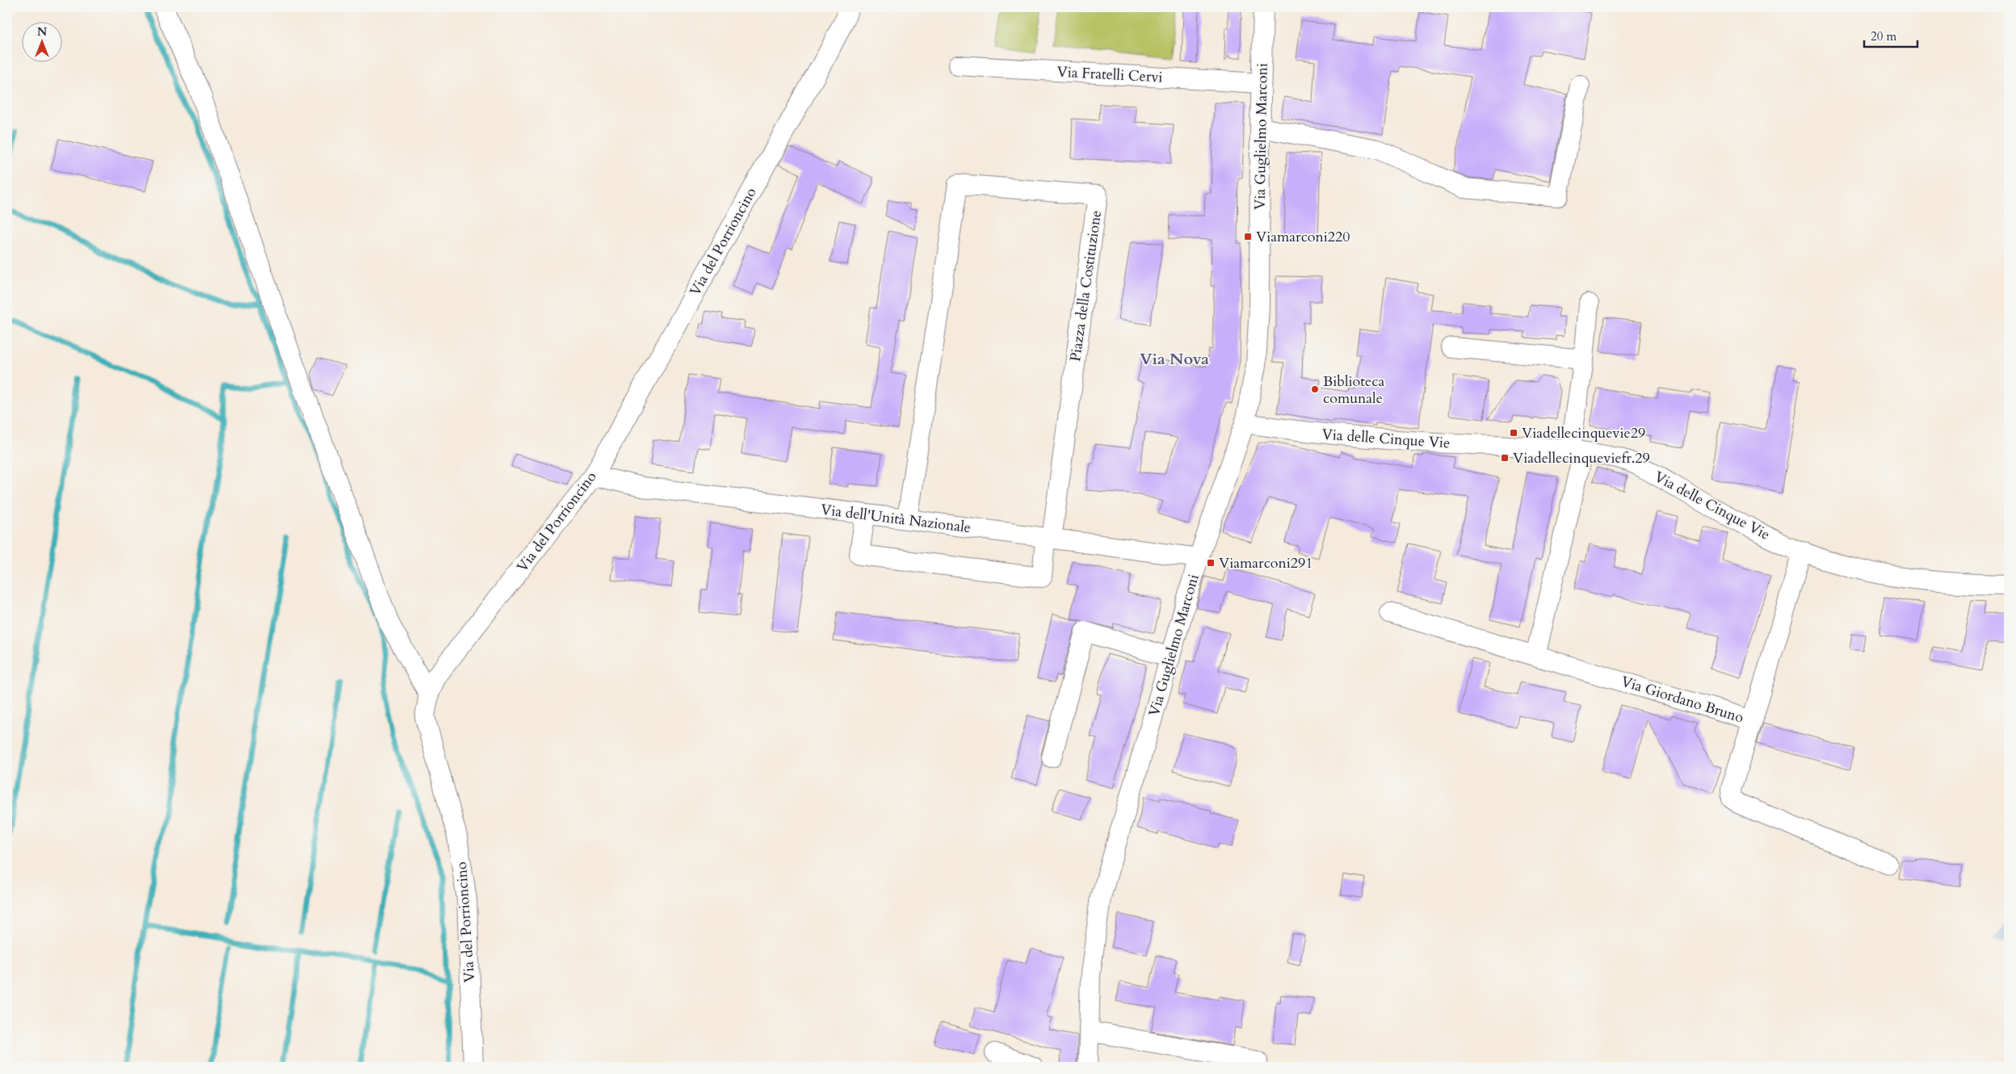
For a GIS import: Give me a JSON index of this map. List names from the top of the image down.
{
  "streets": {
    "street": [
      "Via Fratelli Cervi",
      "Via Guglielmo Marconi",
      "Via del Porrioncino",
      "Piazza della Costituzione",
      "Via delle Cinque Vie",
      "Via dell'Unità Nazionale",
      "Via Giordano Bruno"
    ]
  },
  "crossings": [
    ["Via Fratelli Cervi", "Via Guglielmo Marconi"],
    ["Via Guglielmo Marconi", "Via delle Cinque Vie"],
    ["Via Guglielmo Marconi", "Via dell'Unità Nazionale"],
    ["Via del Porrioncino", "Via dell'Unità Nazionale"],
    ["Piazza della Costituzione", "Via dell'Unità Nazionale"],
    ["Via delle Cinque Vie", "Via Giordano Bruno"]
  ],
  "districts": ["Via Nova"],
  "places": {
    "transit": [
      "Viamarconi220",
      "Viadellecinquevie29",
      "Viadellecinqueviefr.29",
      "Viamarconi291"
    ],
    "other": ["Biblioteca comunale"]
  },
  "scale_bar": "20 m",
  "north": "top"
}
